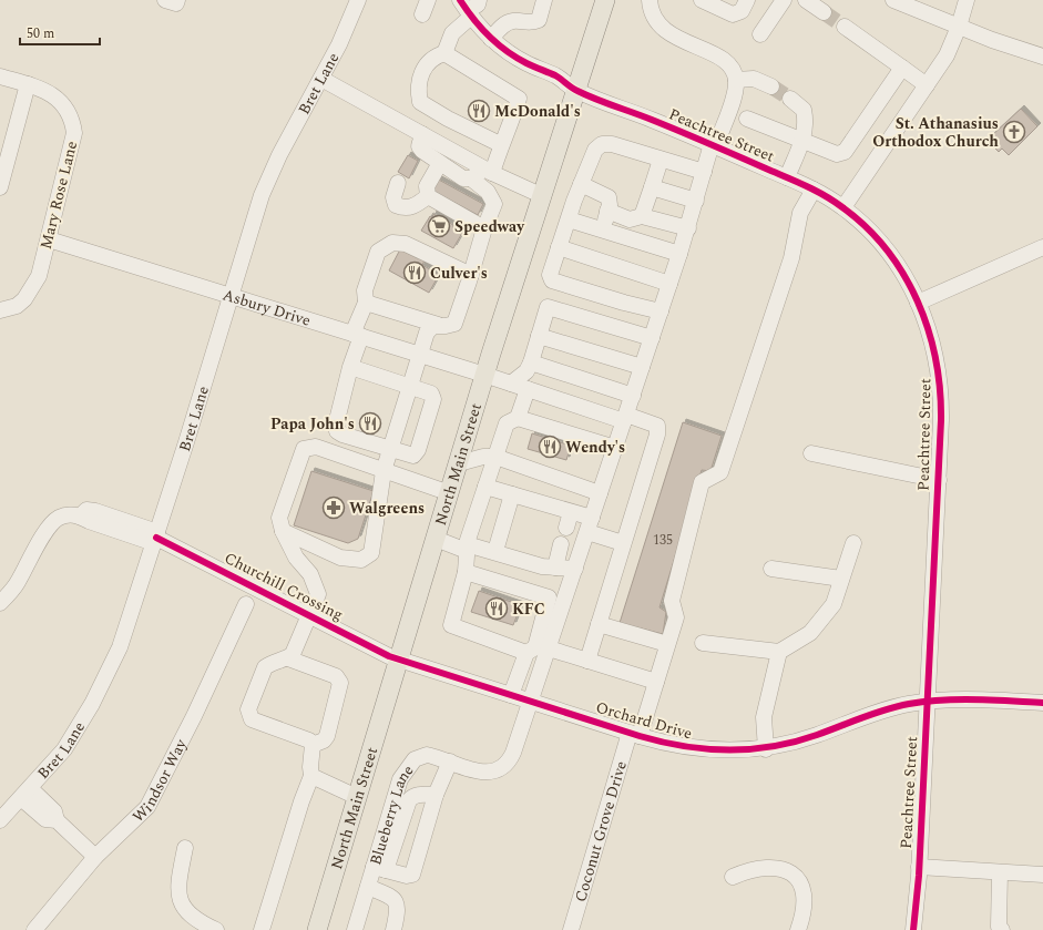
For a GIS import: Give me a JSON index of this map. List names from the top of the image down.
{
  "streets": {
    "main road": ["North Main Street"],
    "street": [
      "Bret Lane",
      "Peachtree Street",
      "Mary Rose Lane",
      "Asbury Drive",
      "Churchill Crossing",
      "Orchard Drive",
      "Windsor Way",
      "Blueberry Lane",
      "Coconut Grove Drive"
    ]
  },
  "crossings": [
    ["Bret Lane", "Asbury Drive"],
    ["Bret Lane", "Churchill Crossing"],
    ["Peachtree Street", "North Main Street"],
    ["Peachtree Street", "Orchard Drive"],
    ["Peachtree Street", "Coconut Grove Drive"],
    ["Mary Rose Lane", "Asbury Drive"],
    ["Asbury Drive", "North Main Street"],
    ["North Main Street", "Churchill Crossing"],
    ["North Main Street", "Orchard Drive"],
    ["Churchill Crossing", "Orchard Drive"],
    ["Orchard Drive", "Blueberry Lane"],
    ["Orchard Drive", "Coconut Grove Drive"]
  ],
  "places": {
    "restaurant": [
      "McDonald's",
      "Culver's",
      "Papa John's",
      "Wendy's",
      "KFC"
    ],
    "church": ["St. Athanasius Orthodox Church"],
    "supermarket": ["Speedway"],
    "pharmacy": ["Walgreens"]
  },
  "house_numbers": ["135"],
  "scale_bar": "50 m"
}
